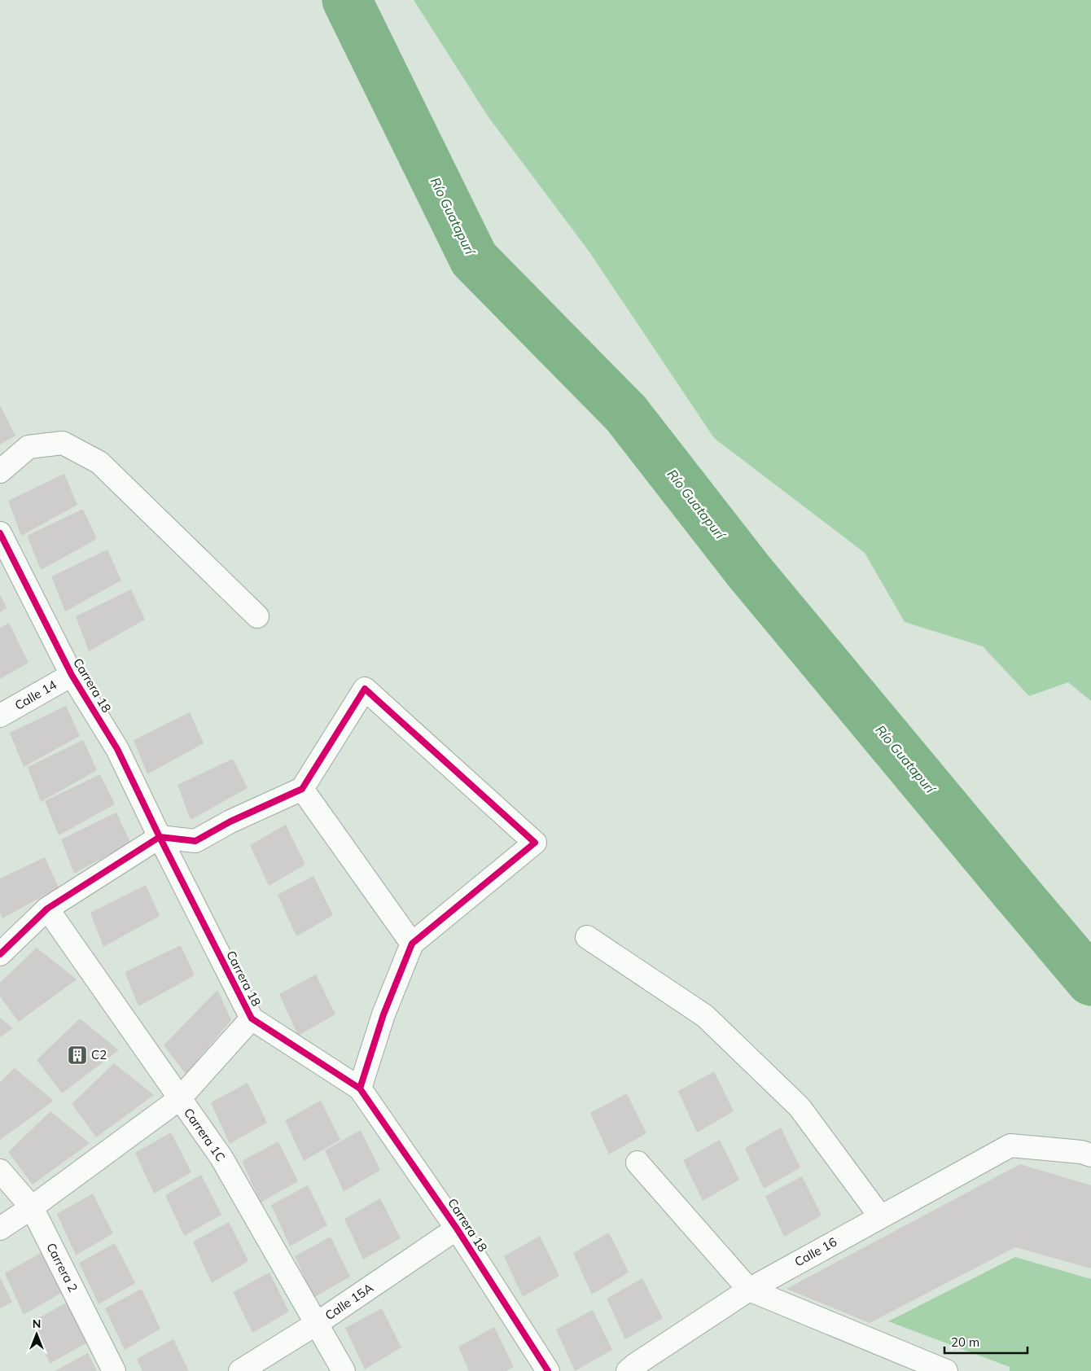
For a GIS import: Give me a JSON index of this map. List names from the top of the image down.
{
  "streets": {
    "street": [
      "Carrera 18",
      "Calle 14",
      "Carrera 1C",
      "Calle 16",
      "Carrera 2",
      "Calle 15A"
    ]
  },
  "crossings": [
    ["Carrera 18", "Calle 14"],
    ["Carrera 18", "Calle 15A"],
    ["Carrera 1C", "Calle 15A"]
  ],
  "water": ["Río Guatapurí"],
  "places": {
    "building": ["C2"]
  },
  "scale_bar": "20 m",
  "north": "top"
}
